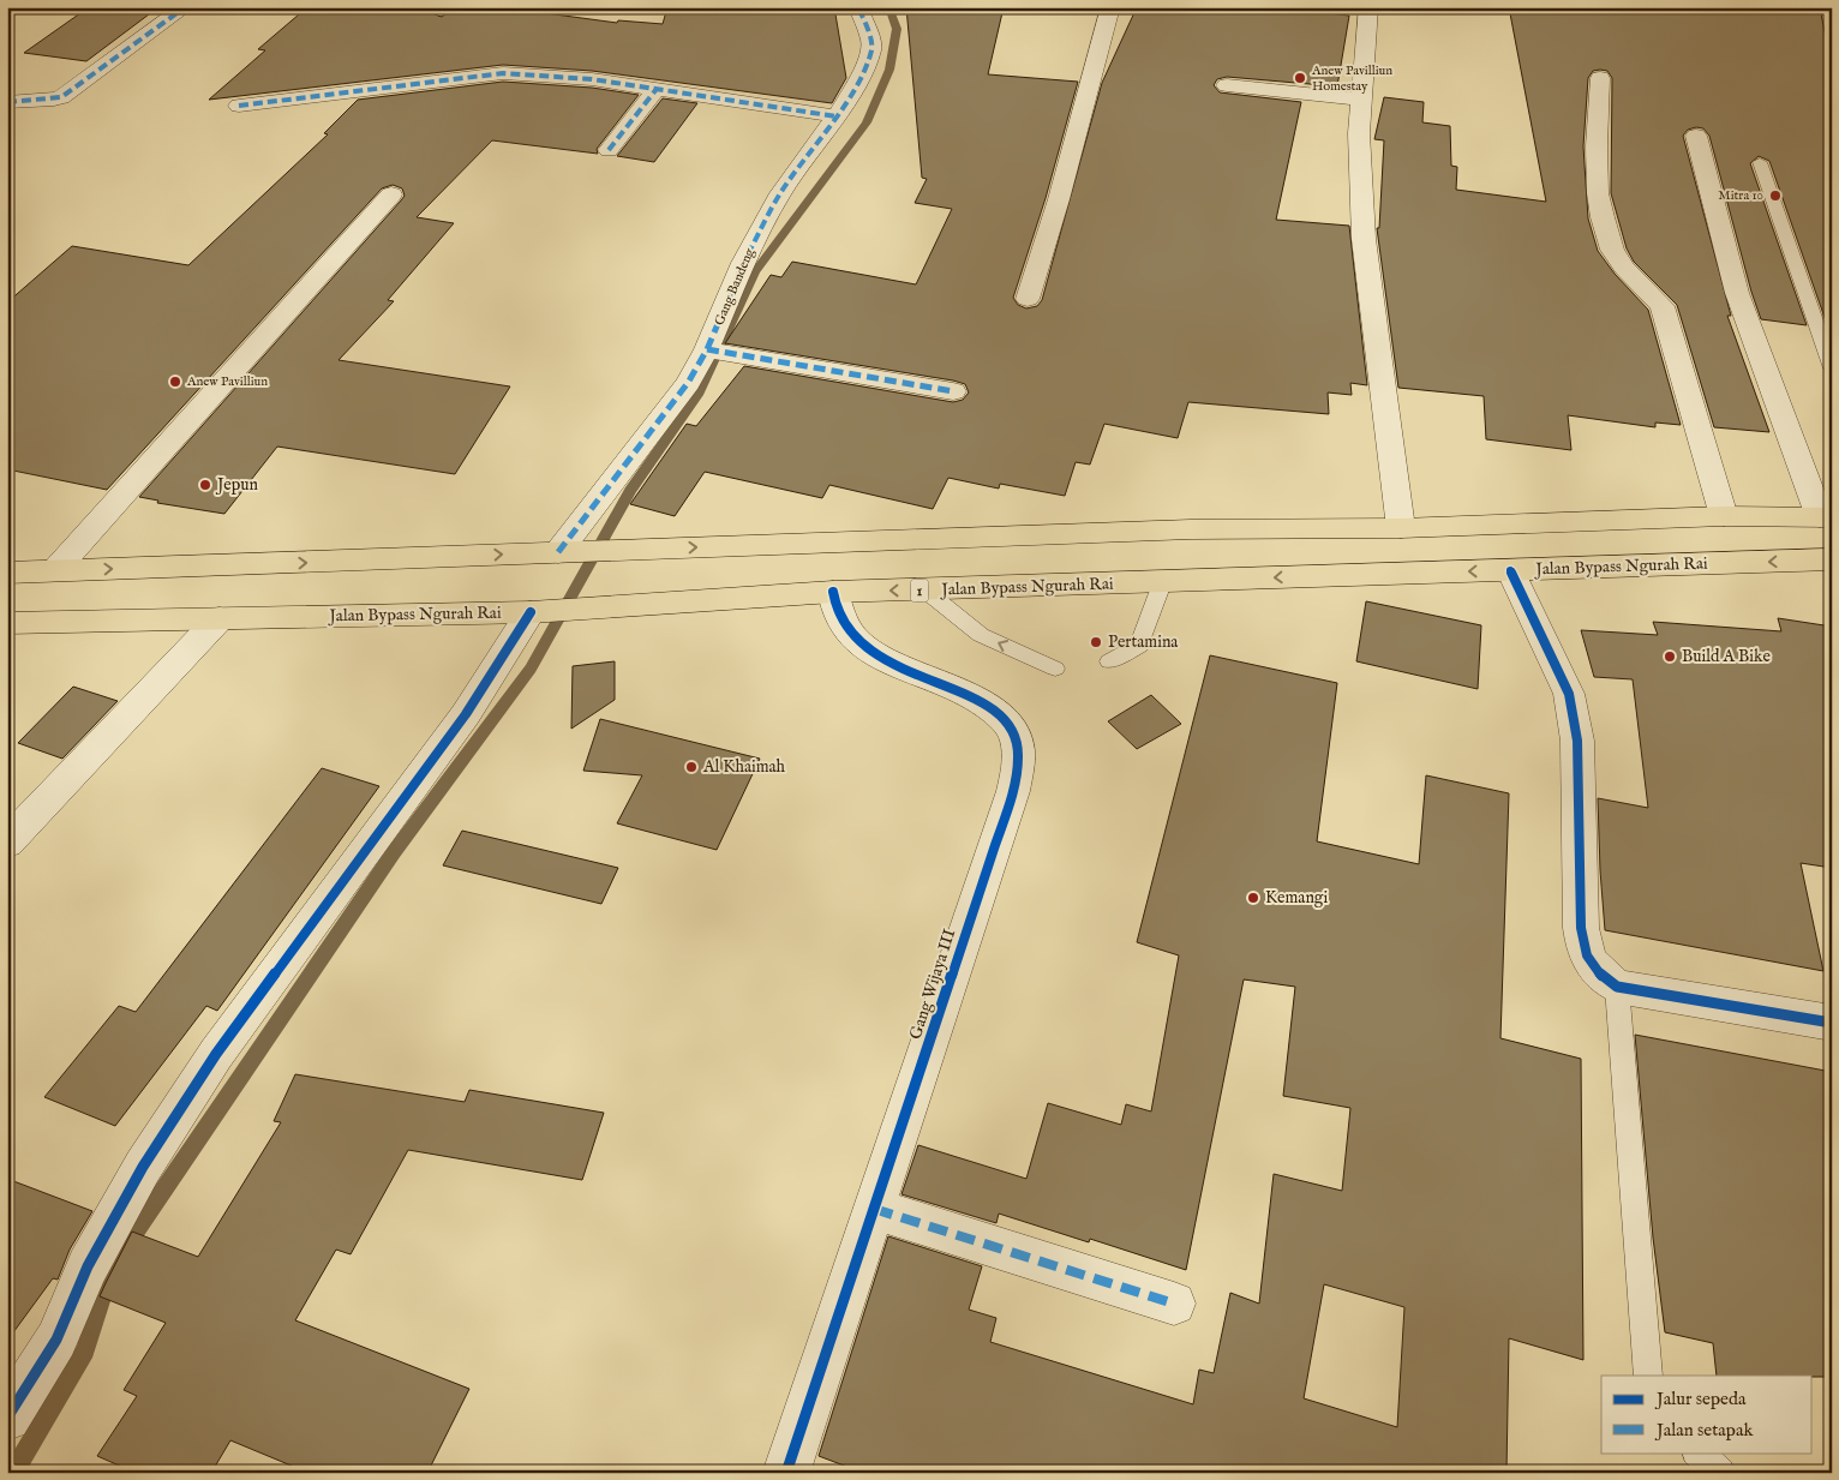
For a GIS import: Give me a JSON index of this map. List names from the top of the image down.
{
  "streets": {
    "highway": ["Jalan Bypass Ngurah Rai", "1"],
    "street": ["Gang Bandeng", "Gang Wijaya III"]
  },
  "crossings": [
    ["Gang Bandeng", "Jalan Bypass Ngurah Rai"],
    ["Jalan Bypass Ngurah Rai", "Gang Wijaya III"]
  ],
  "places": [
    "Anew Pavilliun Homestay",
    "Mitra 10",
    "Anew Pavilliun",
    "Jepun",
    "Pertamina",
    "Build A Bike",
    "Al Khaimah",
    "Kemangi"
  ],
  "legend": ["Jalur sepeda", "Jalan setapak"]
}
